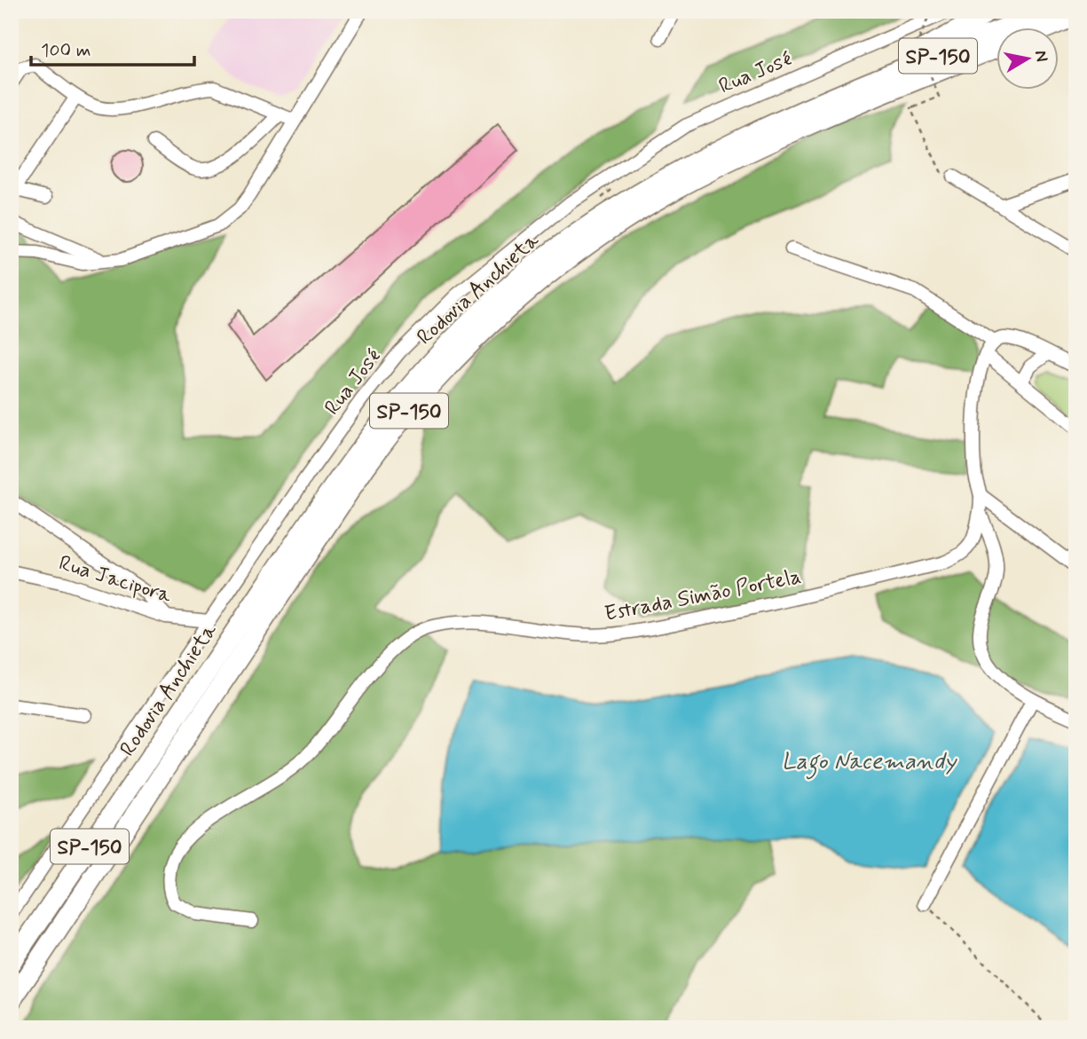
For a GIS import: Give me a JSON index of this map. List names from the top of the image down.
{
  "streets": {
    "highway": ["SP-150", "Rodovia Anchieta"],
    "street": ["Rua José", "Rua Jacipora", "Estrada Simão Portela"]
  },
  "crossings": [
    ["Rua José", "Rua Jacipora"]
  ],
  "water": ["Lago Nacemandy"],
  "scale_bar": "100 m",
  "north": "right"
}
